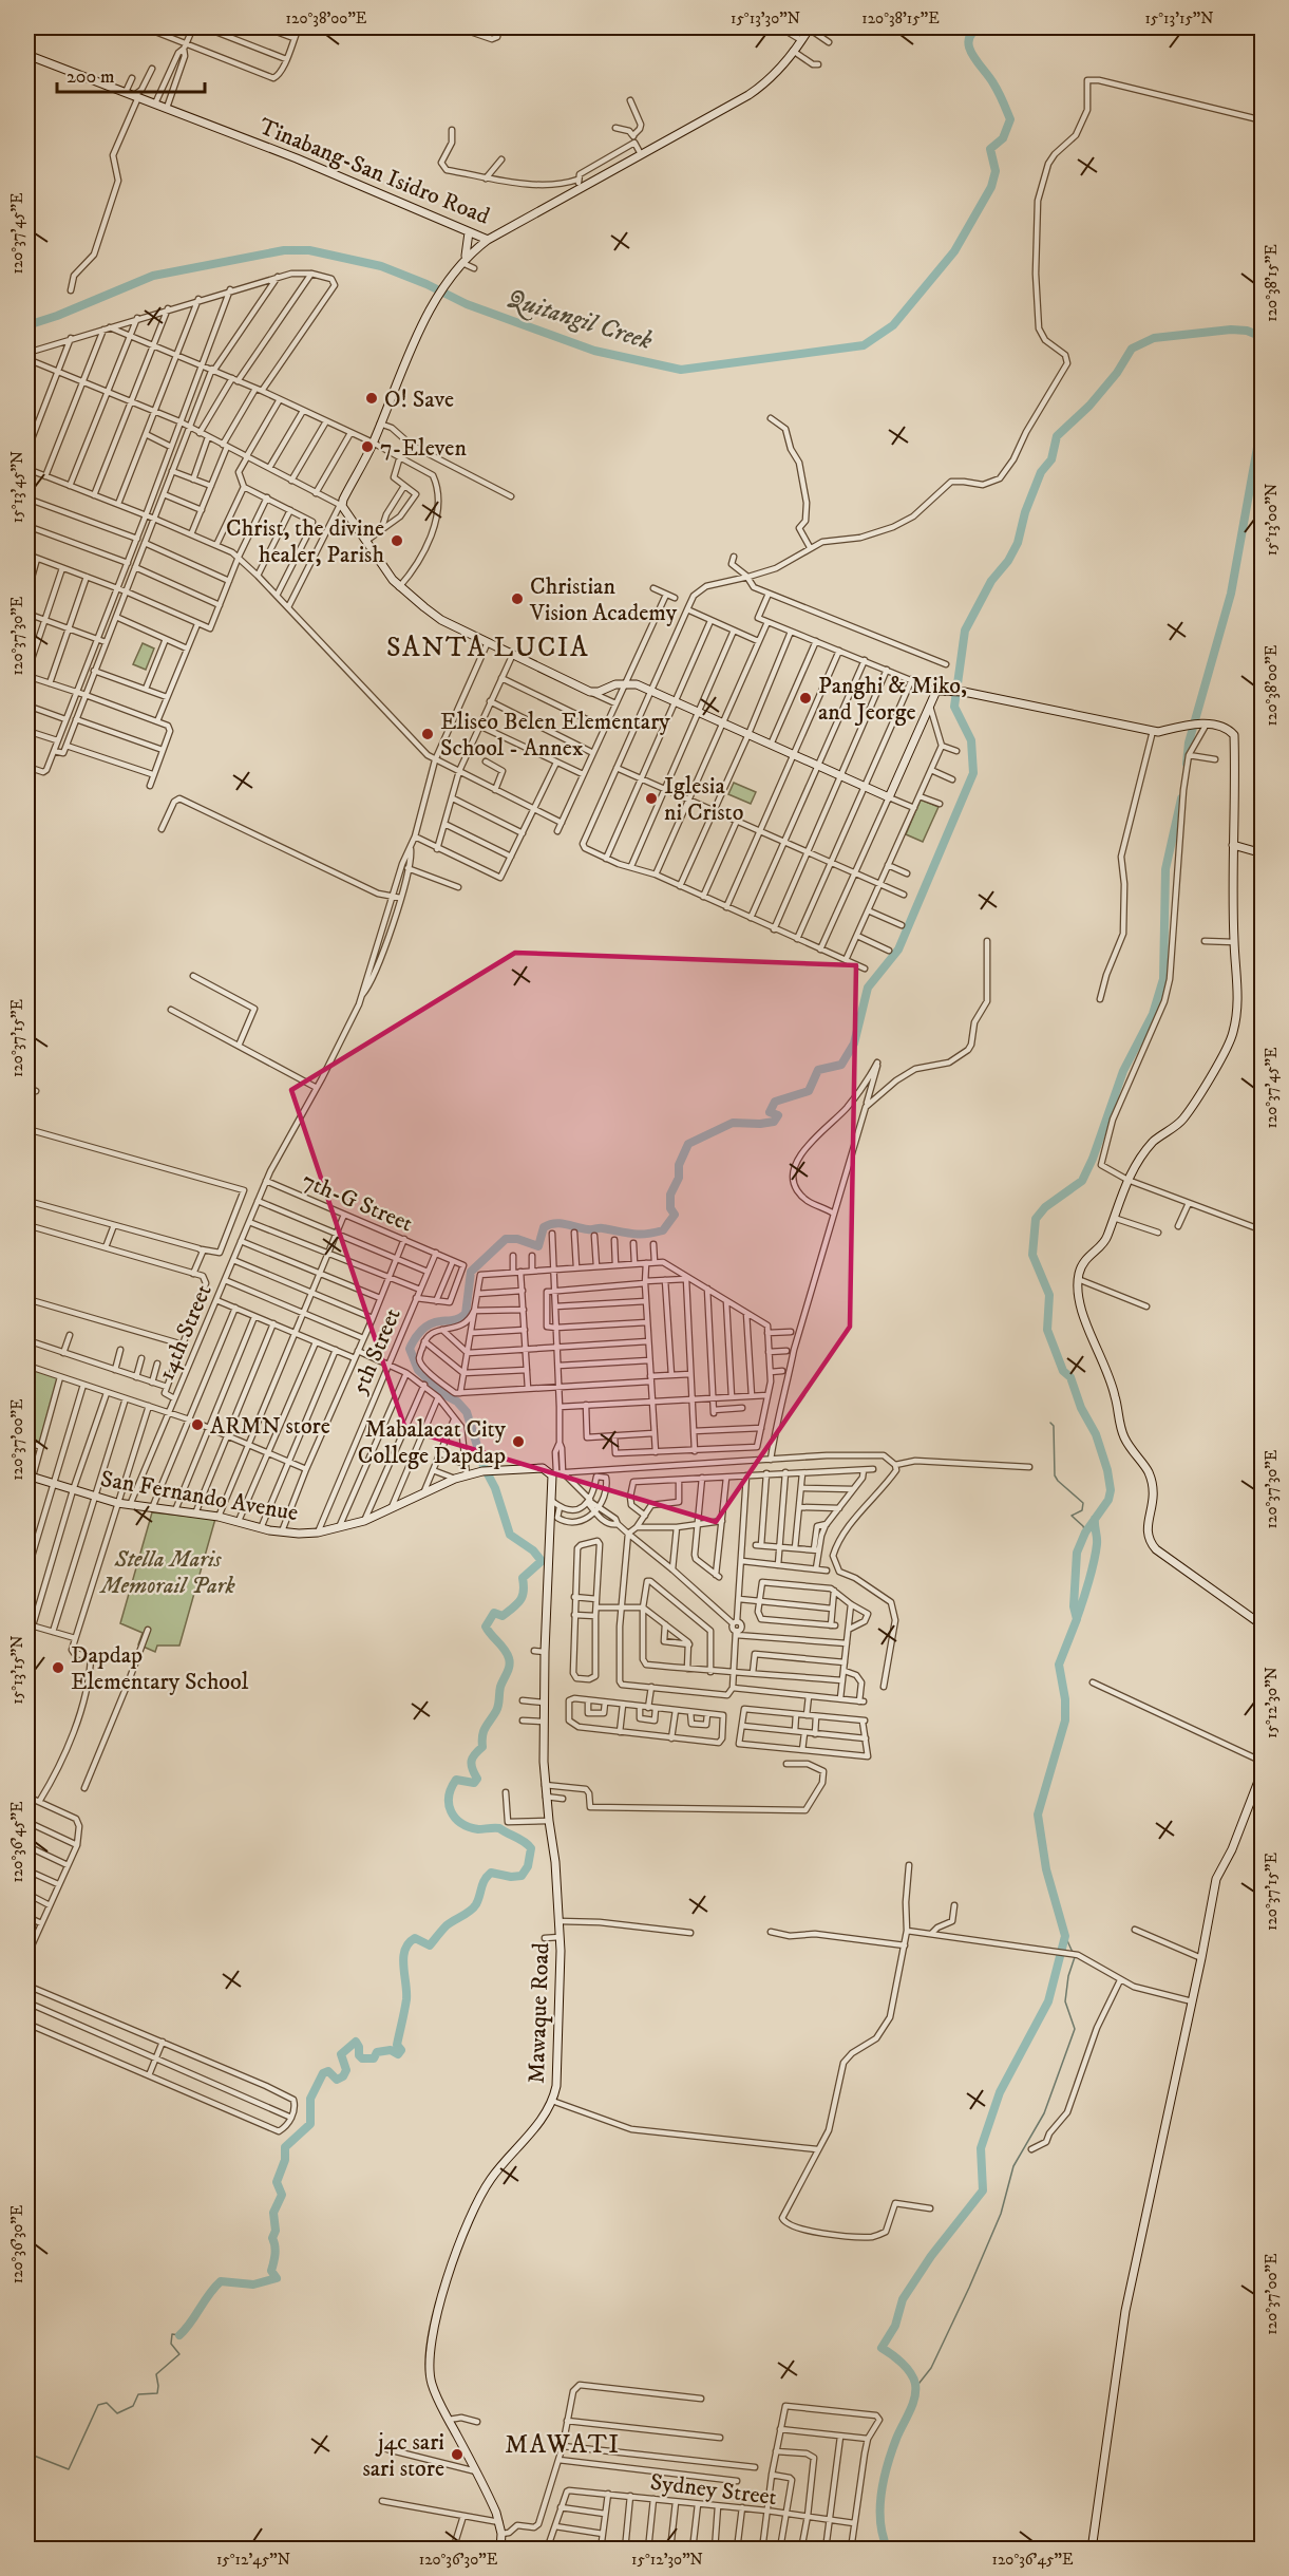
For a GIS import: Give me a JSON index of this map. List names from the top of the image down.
{
  "streets": {
    "street": [
      "Tinabang-San Isidro Road",
      "7th-G Street",
      "14th Street",
      "5th Street",
      "San Fernando Avenue",
      "Mawaque Road",
      "Sydney Street"
    ]
  },
  "crossings": [
    ["7th-G Street", "14th Street"],
    ["7th-G Street", "5th Street"],
    ["14th Street", "San Fernando Avenue"],
    ["5th Street", "San Fernando Avenue"],
    ["San Fernando Avenue", "Mawaque Road"]
  ],
  "districts": ["SANTA LUCIA", "MAWATI"],
  "water": ["Quitangil Creek"],
  "parks": ["Stella Maris Memorail Park"],
  "places": [
    "O! Save",
    "7-Eleven",
    "Christ, the divine healer, Parish",
    "Christian Vision Academy",
    "Panghi & Miko, and Jeorge",
    "Eliseo Belen Elementary School - Annex",
    "Iglesia ni Cristo",
    "ARMN store",
    "Mabalacat City College Dapdap",
    "Dapdap Elementary School",
    "j4c sari sari store"
  ],
  "scale_bar": "200 m",
  "coordinates": [
    "120°38'00\"E",
    "15°13'30\"N",
    "120°38'15\"E",
    "15°13'15\"N",
    "120°37'45\"E",
    "15°13'45\"N",
    "15°13'00\"N",
    "120°37'30\"E",
    "120°37'15\"E",
    "120°37'00\"E",
    "15°12'30\"N",
    "120°36'45\"E",
    "120°36'30\"E",
    "15°12'45\"N"
  ]
}
